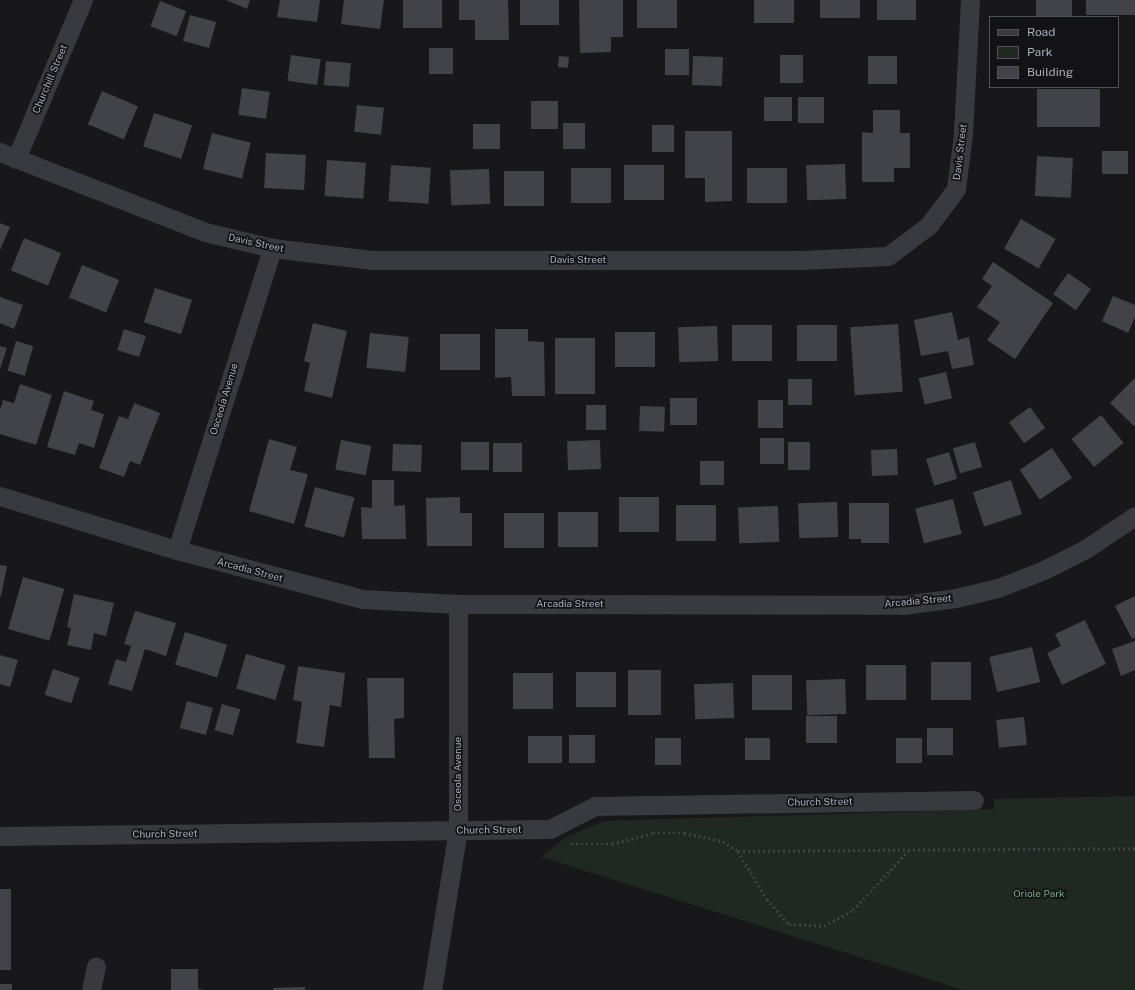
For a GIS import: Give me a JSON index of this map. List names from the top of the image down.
{
  "streets": {
    "street": [
      "Churchill Street",
      "Davis Street",
      "Osceola Avenue",
      "Arcadia Street",
      "Church Street"
    ]
  },
  "crossings": [
    ["Churchill Street", "Davis Street"],
    ["Davis Street", "Osceola Avenue"],
    ["Osceola Avenue", "Arcadia Street"],
    ["Osceola Avenue", "Church Street"]
  ],
  "parks": ["Oriole Park"],
  "legend": ["Road", "Park", "Building"]
}
